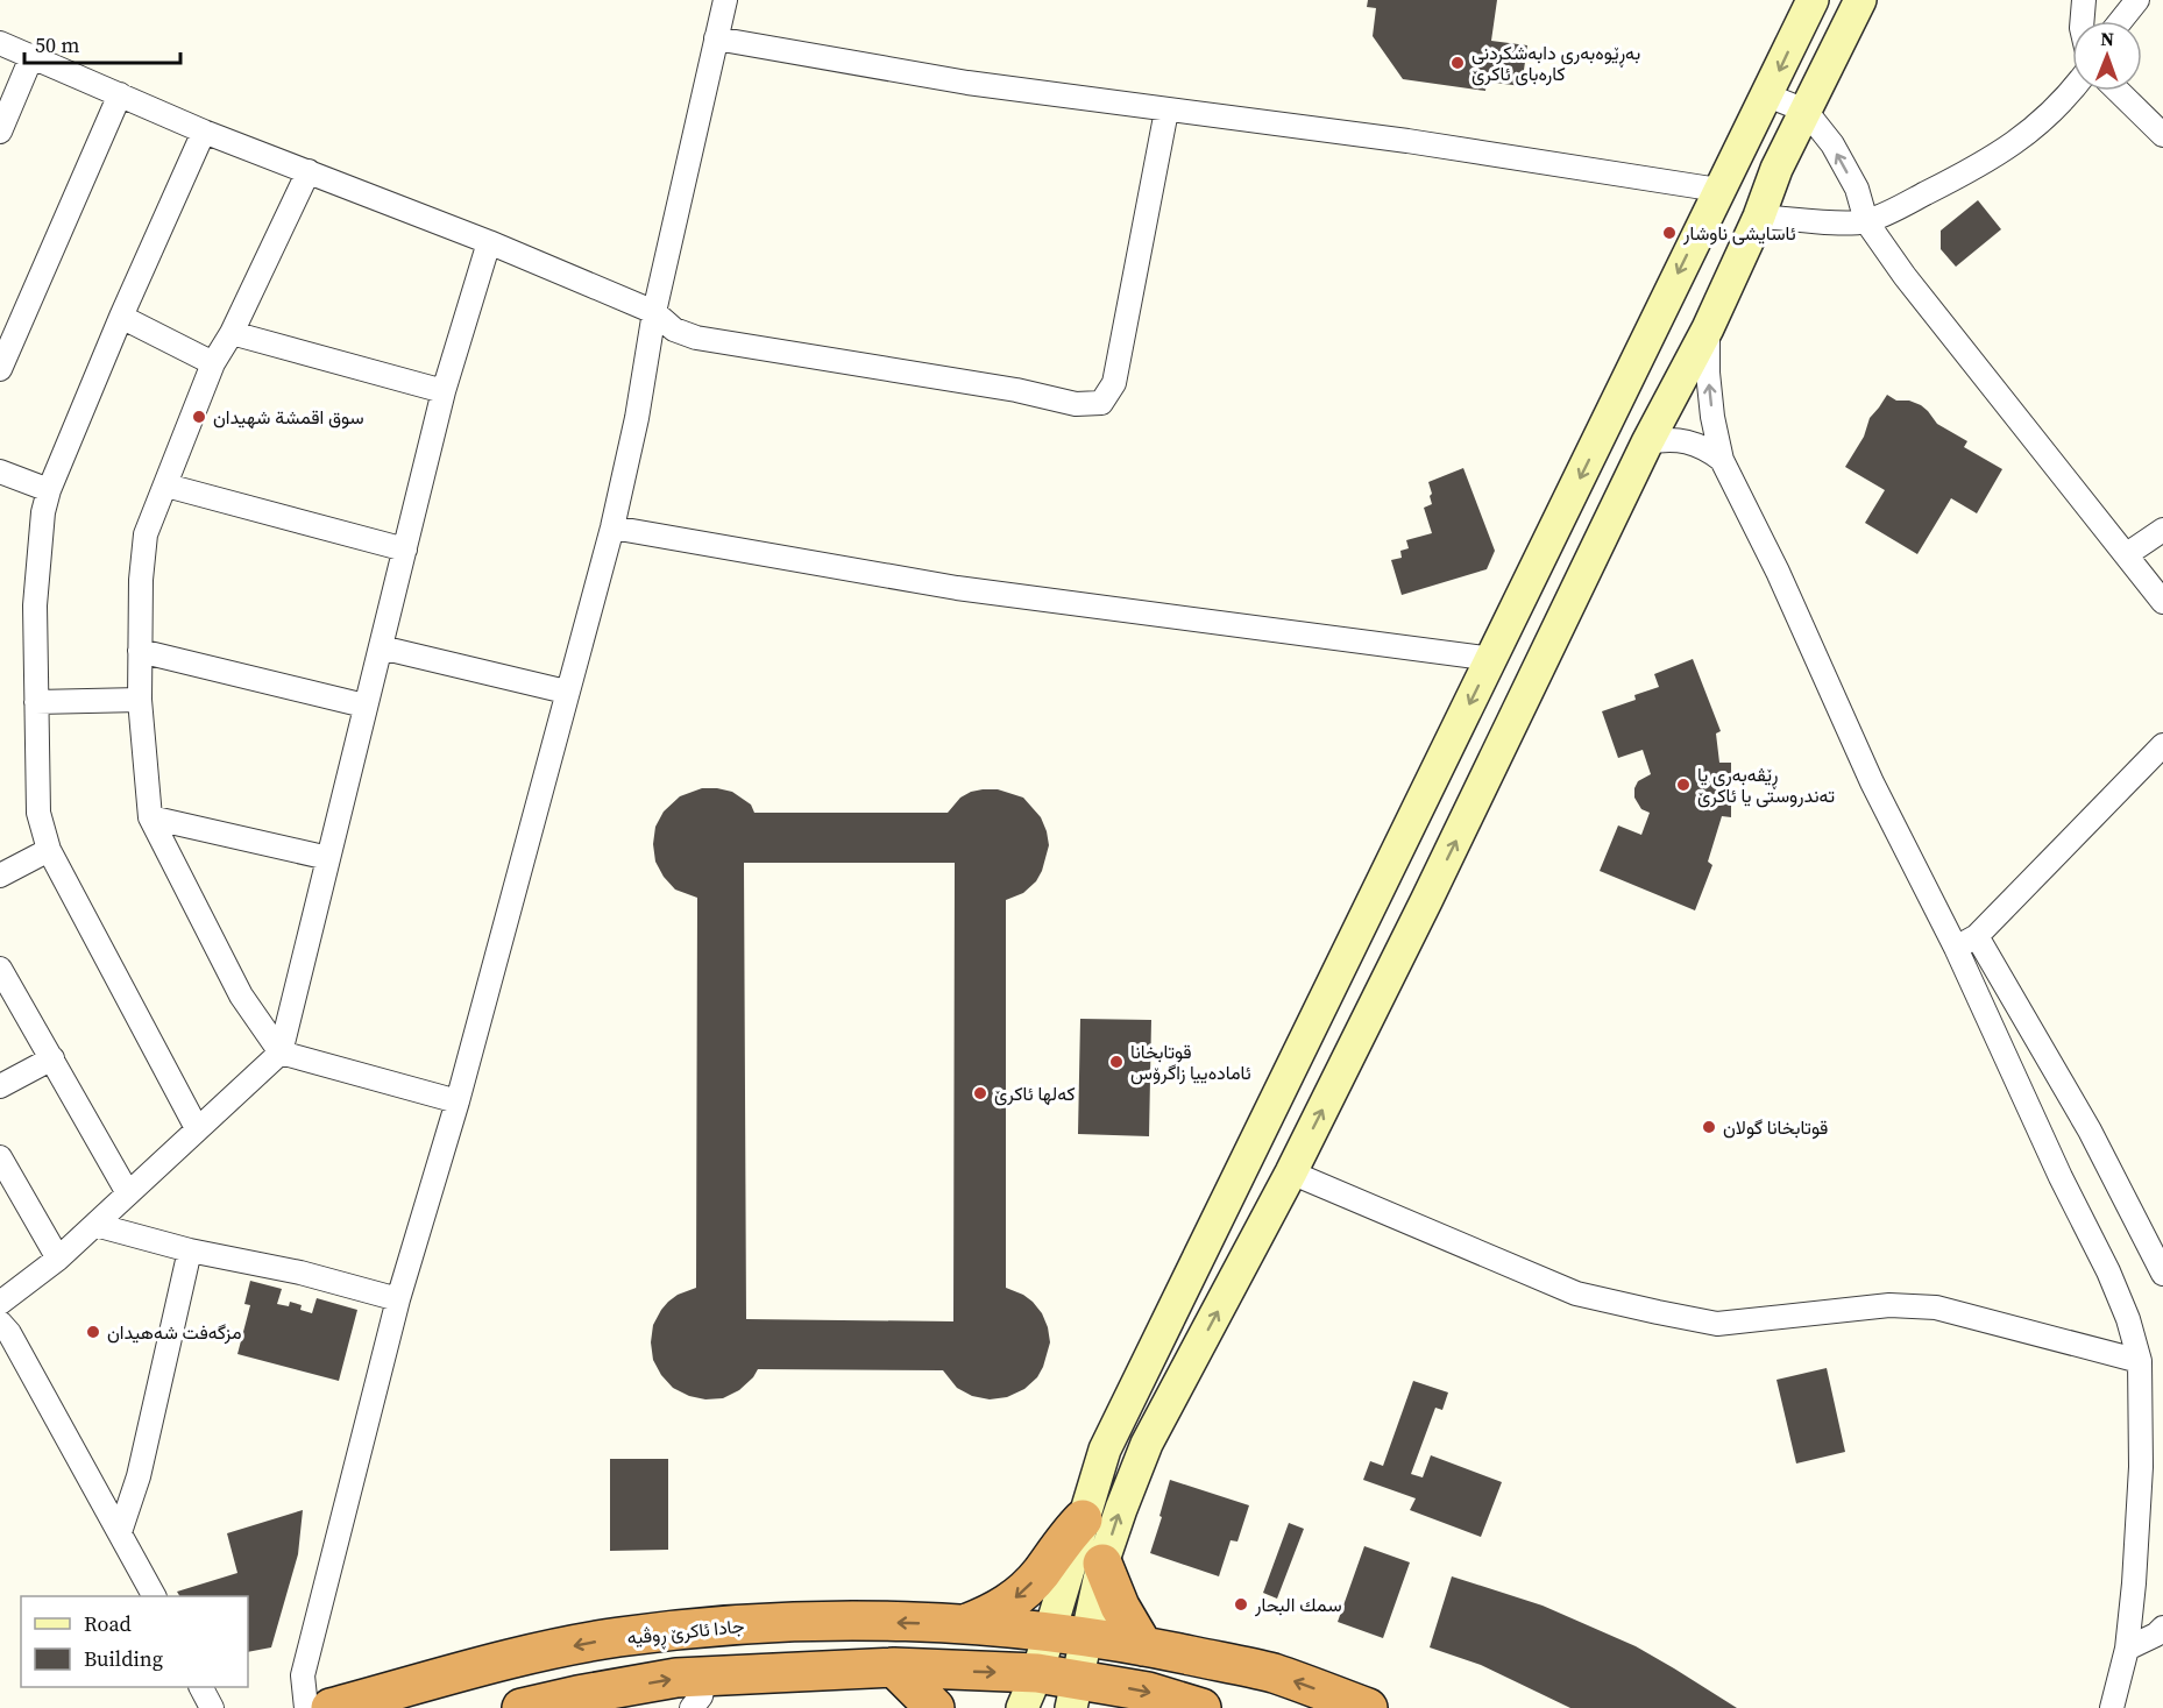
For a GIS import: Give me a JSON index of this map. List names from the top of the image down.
{
  "streets": {
    "highway": ["جادا ئاکرێ ڕوڤیە"]
  },
  "places": [
    "بەڕێوەبەری دابەشکردنی کارەبای ئاکرێ",
    "ئاسايشى ناوشار",
    "سوق اقمشة شهيدان",
    "ڕێڤەبەری یا تەندروستی یا ئاکرێ",
    "قوتابخانا ئامادەییا زاگرۆس",
    "کەلها ئاکرێ",
    "قوتابخانا گولان",
    "مزگەفت شه‌هيدان",
    "سمك البحار"
  ],
  "legend": ["Road", "Building"],
  "scale_bar": "50 m",
  "north": "top"
}
